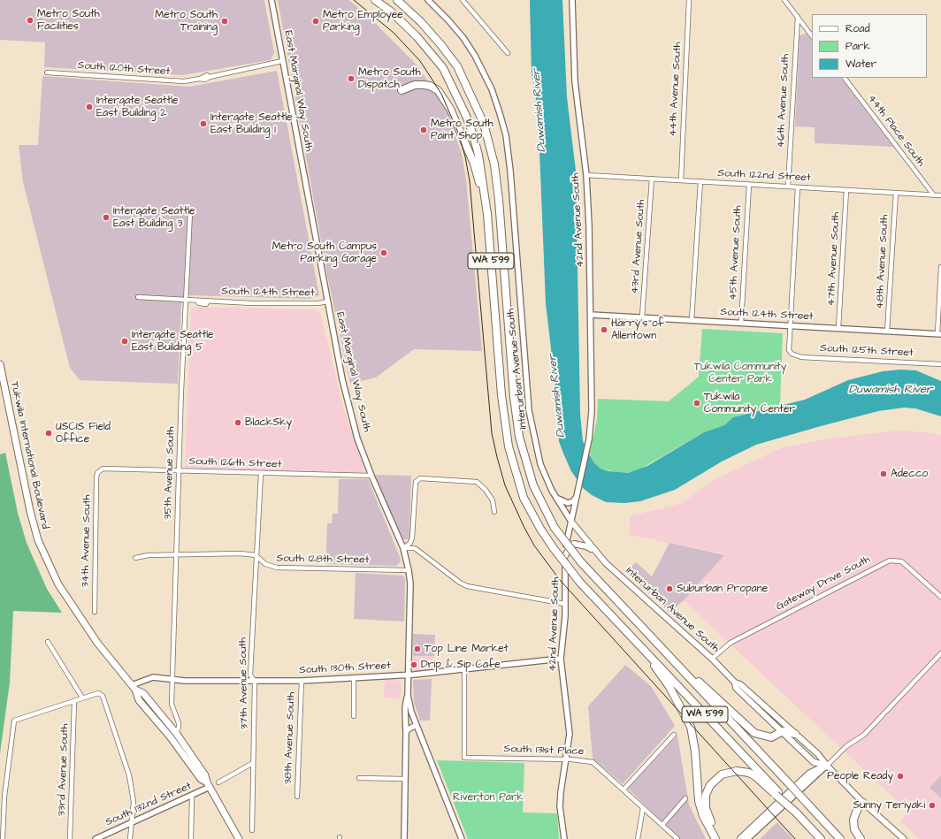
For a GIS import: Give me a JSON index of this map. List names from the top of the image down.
{
  "streets": {
    "highway": ["WA 599"],
    "main road": ["Interurban Avenue South", "Tukwila International Boulevard"],
    "street": [
      "South 120th Street",
      "44th Avenue South",
      "East Marginal Way South",
      "46th Avenue South",
      "44th Place South",
      "South 122nd Street",
      "42nd Avenue South",
      "43rd Avenue South",
      "45th Avenue South",
      "47th Avenue South",
      "48th Avenue South",
      "South 124th Street",
      "South 125th Street",
      "South 126th Street",
      "35th Avenue South",
      "34th Avenue South",
      "South 128th Street",
      "Gateway Drive South",
      "South 130th Street",
      "37th Avenue South",
      "38th Avenue South",
      "South 131st Place",
      "33rd Avenue South",
      "South 132nd Street"
    ]
  },
  "crossings": [
    ["South 120th Street", "East Marginal Way South"],
    ["44th Avenue South", "South 122nd Street"],
    ["East Marginal Way South", "South 124th Street"],
    ["East Marginal Way South", "South 126th Street"],
    ["East Marginal Way South", "South 128th Street"],
    ["East Marginal Way South", "South 130th Street"],
    ["46th Avenue South", "South 122nd Street"],
    ["44th Place South", "South 122nd Street"],
    ["South 122nd Street", "42nd Avenue South"],
    ["South 122nd Street", "43rd Avenue South"],
    ["South 122nd Street", "45th Avenue South"],
    ["South 122nd Street", "47th Avenue South"],
    ["South 122nd Street", "48th Avenue South"],
    ["42nd Avenue South", "South 124th Street"],
    ["42nd Avenue South", "Interurban Avenue South"],
    ["42nd Avenue South", "South 130th Street"],
    ["42nd Avenue South", "South 131st Place"],
    ["43rd Avenue South", "South 124th Street"],
    ["45th Avenue South", "South 124th Street"],
    ["47th Avenue South", "South 124th Street"],
    ["48th Avenue South", "South 124th Street"],
    ["South 124th Street", "South 125th Street"],
    ["South 124th Street", "35th Avenue South"],
    ["Interurban Avenue South", "Gateway Drive South"],
    ["Tukwila International Boulevard", "35th Avenue South"],
    ["Tukwila International Boulevard", "South 130th Street"],
    ["Tukwila International Boulevard", "South 132nd Street"],
    ["South 126th Street", "35th Avenue South"],
    ["South 126th Street", "34th Avenue South"],
    ["South 126th Street", "37th Avenue South"],
    ["35th Avenue South", "South 130th Street"],
    ["South 128th Street", "37th Avenue South"],
    ["South 130th Street", "37th Avenue South"],
    ["South 130th Street", "38th Avenue South"],
    ["South 130th Street", "South 131st Place"]
  ],
  "water": ["Duwamish River"],
  "parks": ["Tukwila Community Center Park", "Riverton Park"],
  "places": [
    "Metro South Facilities",
    "Metro South Training",
    "Metro Employee Parking",
    "Metro South Dispatch",
    "Intergate Seattle East Building 2",
    "Intergate Seattle East Building 1",
    "Metro South Paint Shop",
    "Intergate Seattle East Building 3",
    "Metro South Campus Parking Garage",
    "Harry's of Allentown",
    "Intergate Seattle East Building 5",
    "Tukwila Community Center",
    "BlackSky",
    "USCIS Field Office",
    "Adecco",
    "Suburban Propane",
    "Top Line Market",
    "Drip & Sip Cafe",
    "People Ready",
    "Sunny Teriyaki"
  ],
  "legend": ["Road", "Park", "Water"]
}
